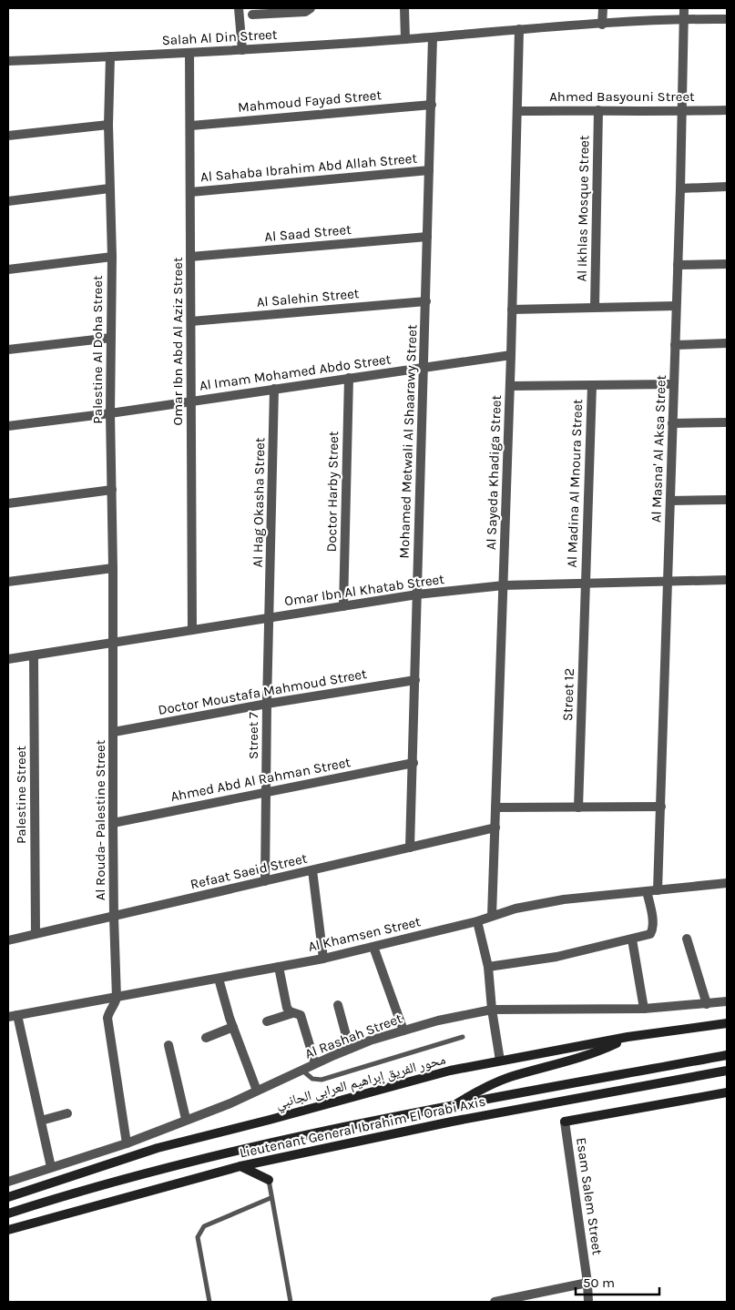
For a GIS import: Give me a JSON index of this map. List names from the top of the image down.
{
  "streets": {
    "main road": ["محور الفريق إبراهيم العرابى الجانبي", "Lieutenant General Ibrahim El Orabi Axis"],
    "street": [
      "Salah Al Din Street",
      "Ahmed Basyouni Street",
      "Mahmoud Fayad Street",
      "Al Sahaba Ibrahim Abd Allah Street",
      "Al Ikhlas Mosque Street",
      "Al Saad Street",
      "Al Salehin Street",
      "Omar Ibn Abd Al Aziz Street",
      "Palestine Al Doha Street",
      "Al Imam Mohamed Abdo Street",
      "Mohamed Metwali Al Shaarawy Street",
      "Al Masna' Al Aksa Street",
      "Al Sayeda Khadiga Street",
      "Al Madina Al Mnoura Street",
      "Doctor Harby Street",
      "Al Hag Okasha Street",
      "Omar Ibn Al Khatab Street",
      "Doctor Moustafa Mahmoud Street",
      "Street 12",
      "Street 7",
      "Ahmed Abd Al Rahman Street",
      "Palestine Street",
      "Al Rouda- Palestine Street",
      "Refaat Saeid Street",
      "Al Khamsen Street",
      "Al Rashah Street",
      "Esam Salem Street"
    ]
  },
  "crossings": [
    ["Salah Al Din Street", "Omar Ibn Abd Al Aziz Street"],
    ["Salah Al Din Street", "Palestine Al Doha Street"],
    ["Salah Al Din Street", "Mohamed Metwali Al Shaarawy Street"],
    ["Salah Al Din Street", "Al Masna' Al Aksa Street"],
    ["Salah Al Din Street", "Al Sayeda Khadiga Street"],
    ["Ahmed Basyouni Street", "Al Ikhlas Mosque Street"],
    ["Ahmed Basyouni Street", "Al Masna' Al Aksa Street"],
    ["Ahmed Basyouni Street", "Al Sayeda Khadiga Street"],
    ["Mahmoud Fayad Street", "Omar Ibn Abd Al Aziz Street"],
    ["Mahmoud Fayad Street", "Mohamed Metwali Al Shaarawy Street"],
    ["Al Sahaba Ibrahim Abd Allah Street", "Omar Ibn Abd Al Aziz Street"],
    ["Al Sahaba Ibrahim Abd Allah Street", "Mohamed Metwali Al Shaarawy Street"],
    ["Al Saad Street", "Omar Ibn Abd Al Aziz Street"],
    ["Al Saad Street", "Mohamed Metwali Al Shaarawy Street"],
    ["Al Salehin Street", "Omar Ibn Abd Al Aziz Street"],
    ["Al Salehin Street", "Mohamed Metwali Al Shaarawy Street"],
    ["Omar Ibn Abd Al Aziz Street", "Al Imam Mohamed Abdo Street"],
    ["Omar Ibn Abd Al Aziz Street", "Omar Ibn Al Khatab Street"],
    ["Palestine Al Doha Street", "Al Imam Mohamed Abdo Street"],
    ["Palestine Al Doha Street", "Omar Ibn Al Khatab Street"],
    ["Palestine Al Doha Street", "Al Rouda- Palestine Street"],
    ["Al Imam Mohamed Abdo Street", "Mohamed Metwali Al Shaarawy Street"],
    ["Al Imam Mohamed Abdo Street", "Al Sayeda Khadiga Street"],
    ["Al Imam Mohamed Abdo Street", "Doctor Harby Street"],
    ["Al Imam Mohamed Abdo Street", "Al Hag Okasha Street"],
    ["Mohamed Metwali Al Shaarawy Street", "Omar Ibn Al Khatab Street"],
    ["Mohamed Metwali Al Shaarawy Street", "Doctor Moustafa Mahmoud Street"],
    ["Mohamed Metwali Al Shaarawy Street", "Ahmed Abd Al Rahman Street"],
    ["Mohamed Metwali Al Shaarawy Street", "Refaat Saeid Street"],
    ["Al Masna' Al Aksa Street", "Omar Ibn Al Khatab Street"],
    ["Al Masna' Al Aksa Street", "Al Khamsen Street"],
    ["Al Sayeda Khadiga Street", "Omar Ibn Al Khatab Street"],
    ["Al Sayeda Khadiga Street", "Refaat Saeid Street"],
    ["Al Sayeda Khadiga Street", "Al Khamsen Street"],
    ["Al Madina Al Mnoura Street", "Omar Ibn Al Khatab Street"],
    ["Al Madina Al Mnoura Street", "Street 12"],
    ["Doctor Harby Street", "Omar Ibn Al Khatab Street"],
    ["Al Hag Okasha Street", "Omar Ibn Al Khatab Street"],
    ["Al Hag Okasha Street", "Street 7"],
    ["Omar Ibn Al Khatab Street", "Street 12"],
    ["Omar Ibn Al Khatab Street", "Street 7"],
    ["Omar Ibn Al Khatab Street", "Palestine Street"],
    ["Omar Ibn Al Khatab Street", "Al Rouda- Palestine Street"],
    ["Doctor Moustafa Mahmoud Street", "Street 7"],
    ["Doctor Moustafa Mahmoud Street", "Al Rouda- Palestine Street"],
    ["Street 7", "Ahmed Abd Al Rahman Street"],
    ["Street 7", "Refaat Saeid Street"],
    ["Ahmed Abd Al Rahman Street", "Al Rouda- Palestine Street"],
    ["Palestine Street", "Refaat Saeid Street"],
    ["Al Rouda- Palestine Street", "Refaat Saeid Street"],
    ["Al Rouda- Palestine Street", "Al Khamsen Street"]
  ],
  "scale_bar": "50 m"
}
